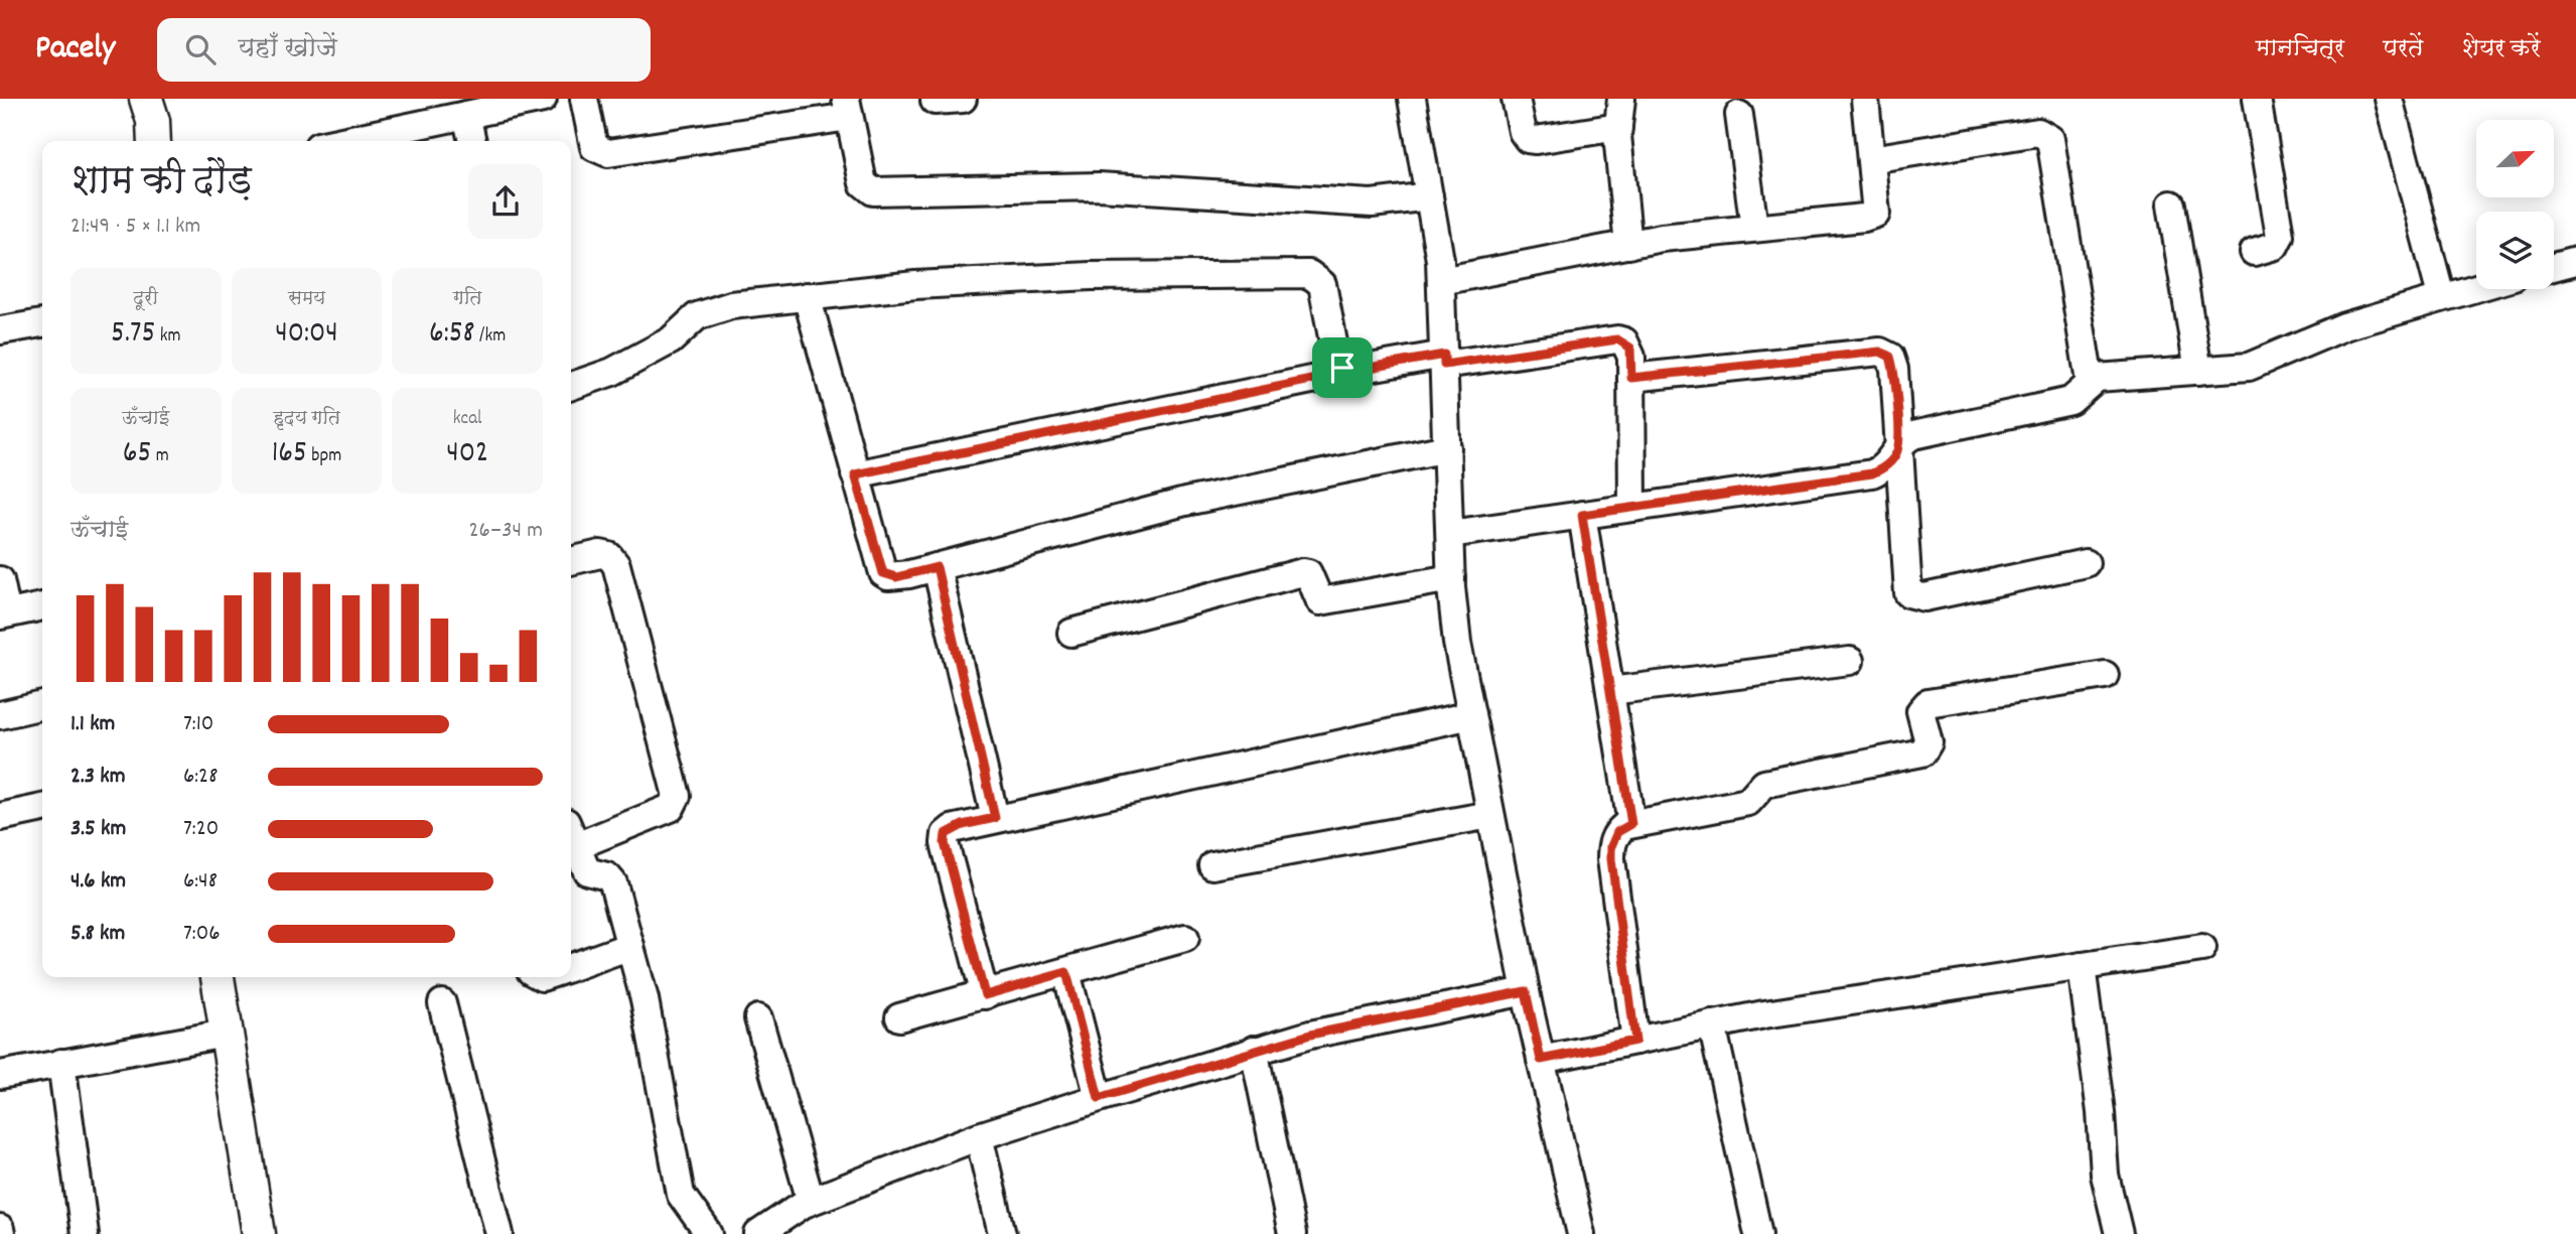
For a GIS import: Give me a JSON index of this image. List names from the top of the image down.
{
  "north": "top right",
  "page": {
    "header": "Pacely",
    "search": "यहाँ खोजें",
    "nav": ["मानचित्र", "परतें", "शेयर करें"],
    "heading": ["शाम की दौड़", "21:49 · 5 × 1.1 km"],
    "stats": [
      ["दूरी", "5.75 km"],
      ["समय", "40:04"],
      ["गति", "6:58 /km"],
      ["ऊँचाई", "65 m"],
      ["हृदय गति", "165 bpm"],
      ["kcal", "402"]
    ],
    "chart": ["ऊँचाई", "26–34 m"],
    "list": [
      {
        "name": "1.1 km",
        "note": "7:10"
      },
      {
        "name": "2.3 km",
        "note": "6:28"
      },
      {
        "name": "3.5 km",
        "note": "7:20"
      },
      {
        "name": "4.6 km",
        "note": "6:48"
      },
      {
        "name": "5.8 km",
        "note": "7:06"
      }
    ]
  }
}
